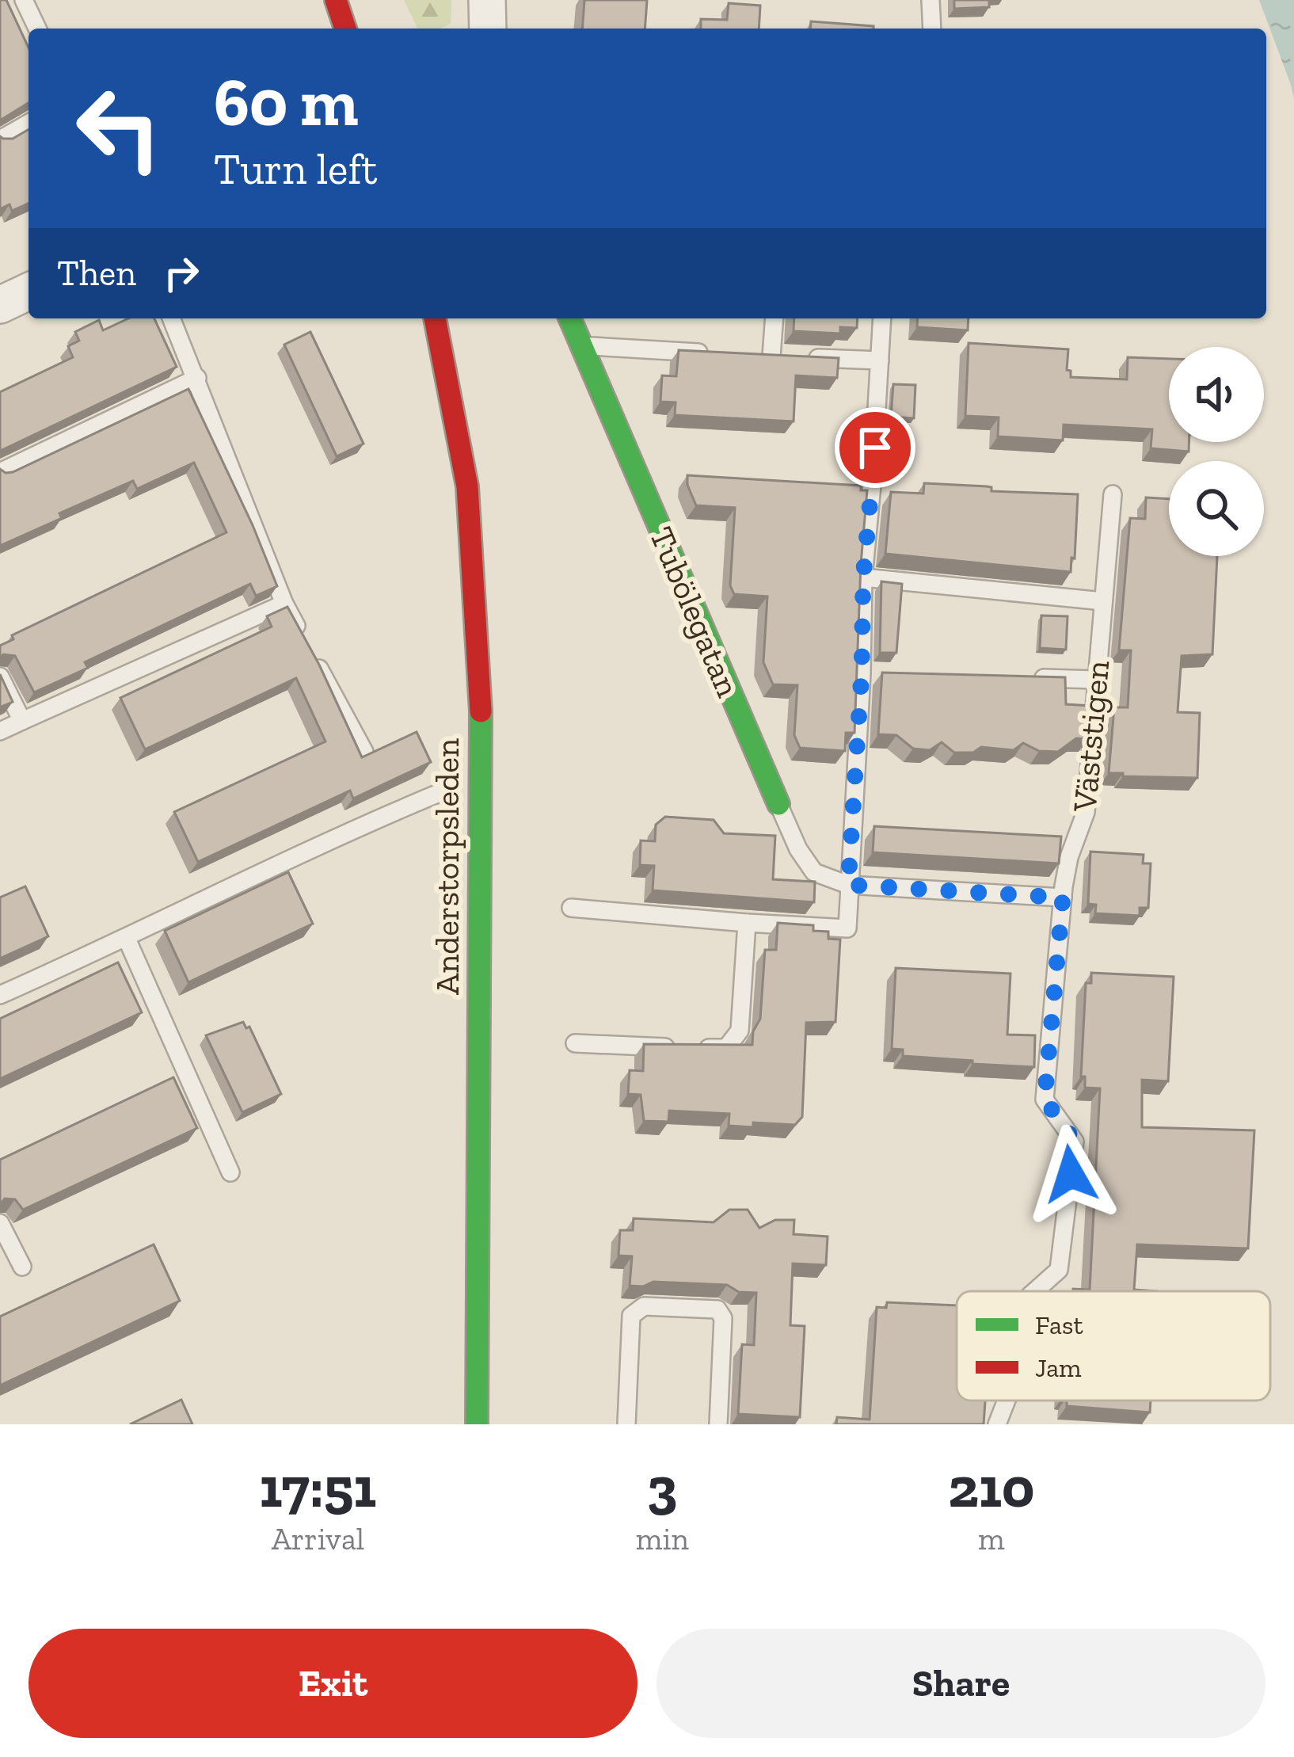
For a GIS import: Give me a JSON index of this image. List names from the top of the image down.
{
  "streets": {
    "main road": ["Tubölegatan", "Anderstorpsleden"],
    "lane": ["Väststigen"]
  },
  "legend": ["Fast", "Jam"],
  "page": {
    "turn": ["60 m", "Turn left"],
    "then": "Then",
    "eta": [
      "17:51",
      "Arrival",
      "3",
      "min",
      "210",
      "m"
    ],
    "buttons": ["Exit", "Share"]
  }
}
